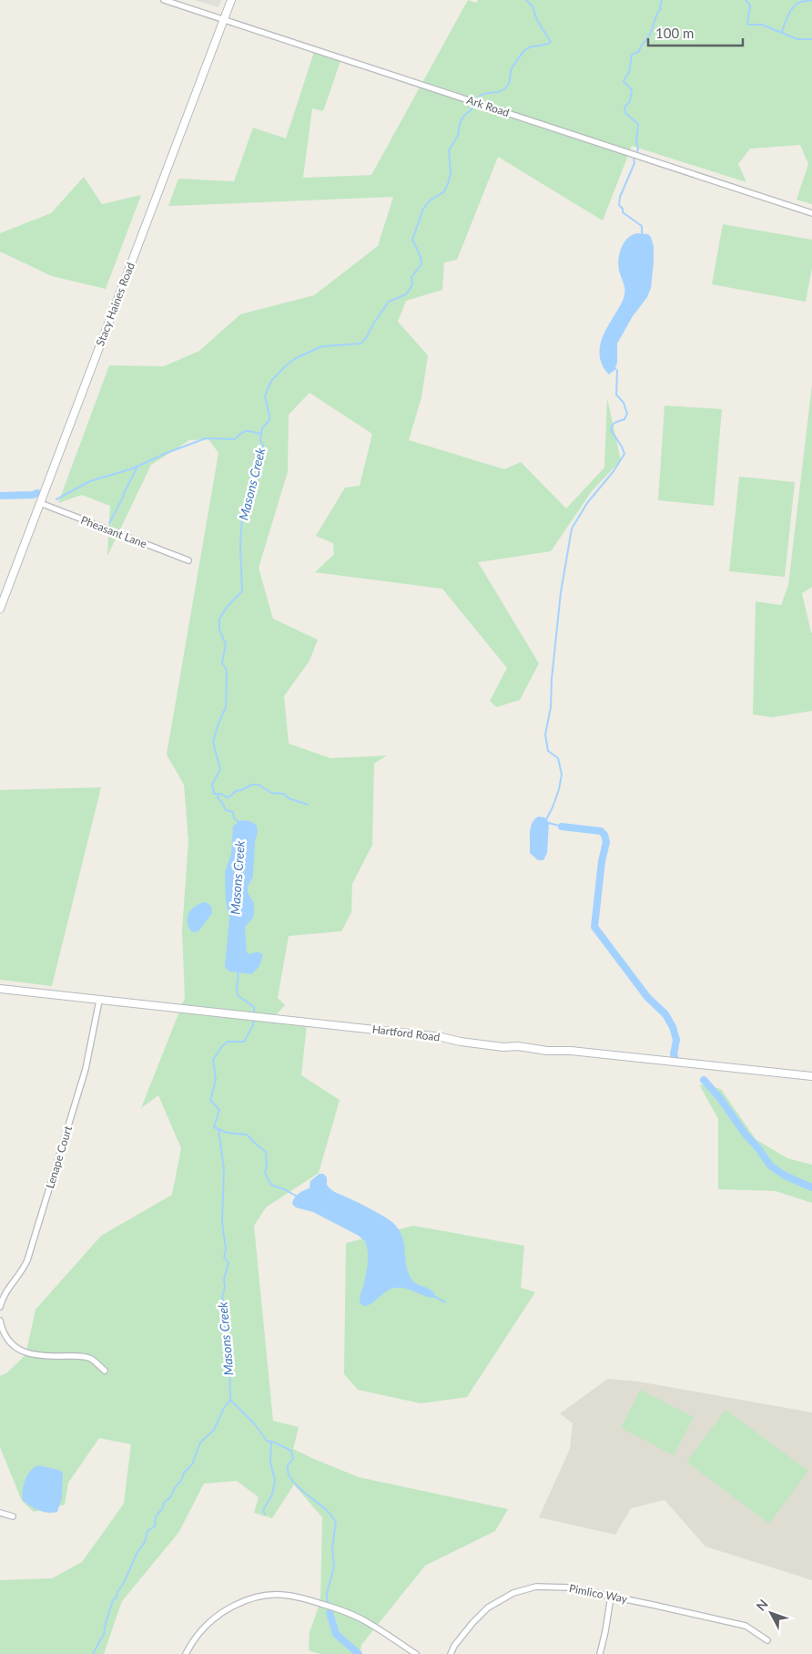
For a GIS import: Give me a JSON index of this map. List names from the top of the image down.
{
  "streets": {
    "street": [
      "Ark Road",
      "Stacy Haines Road",
      "Pheasant Lane",
      "Hartford Road",
      "Lenape Court",
      "Pimlico Way"
    ]
  },
  "crossings": [
    ["Ark Road", "Stacy Haines Road"],
    ["Stacy Haines Road", "Pheasant Lane"],
    ["Hartford Road", "Lenape Court"]
  ],
  "water": ["Masons Creek"],
  "scale_bar": "100 m",
  "north": "top left"
}
